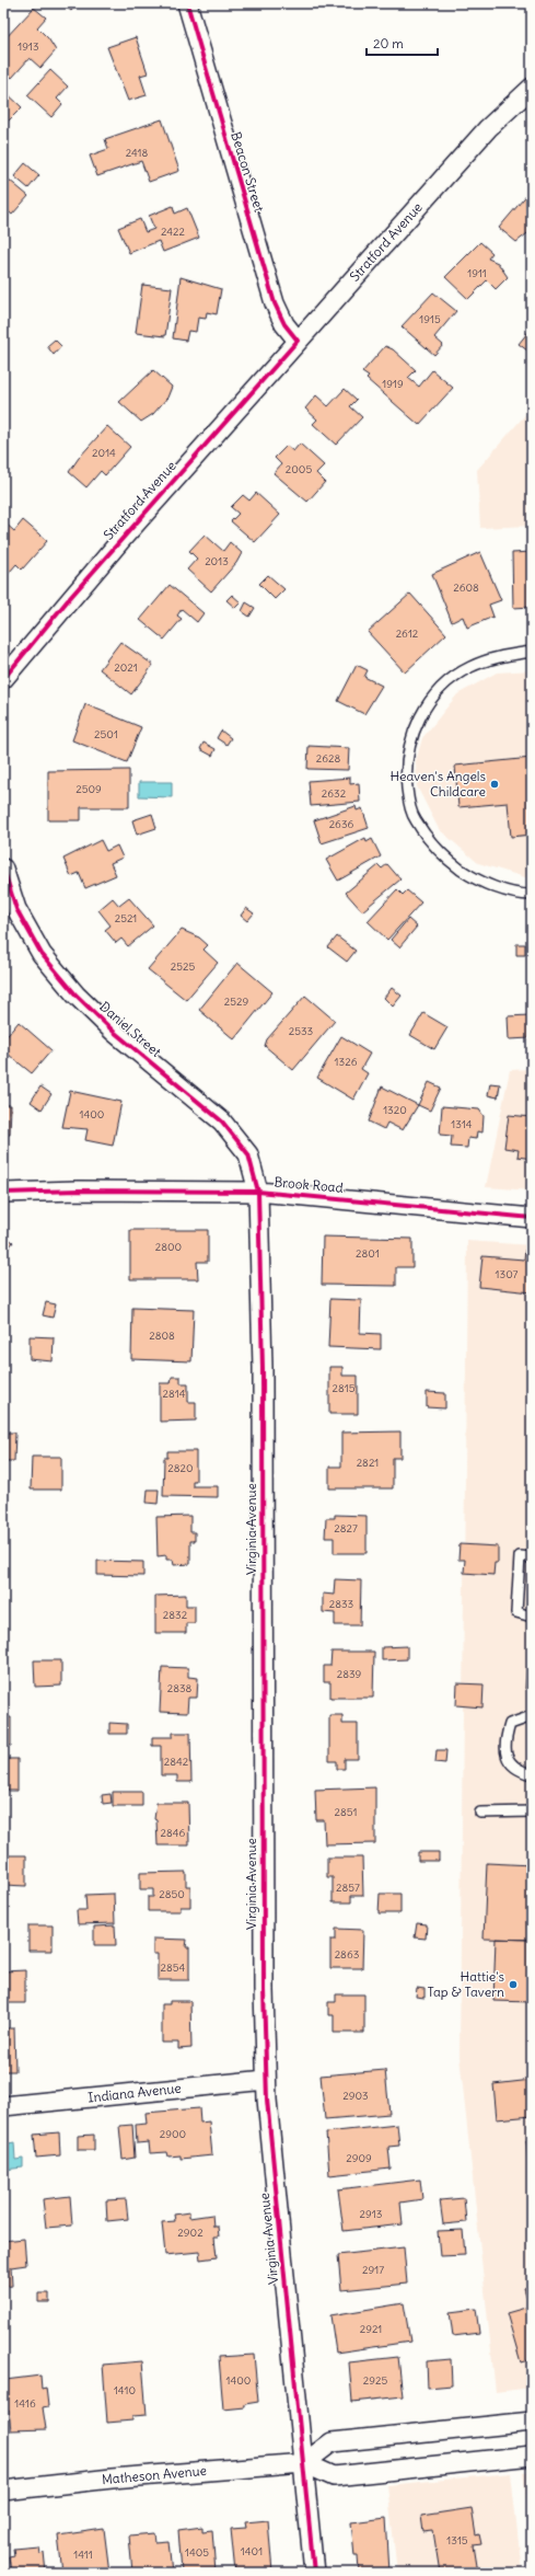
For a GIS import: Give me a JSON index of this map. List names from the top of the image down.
{
  "streets": {
    "street": [
      "Beacon Street",
      "Stratford Avenue",
      "Daniel Street",
      "Brook Road",
      "Virginia Avenue",
      "Indiana Avenue",
      "Matheson Avenue"
    ]
  },
  "crossings": [
    ["Beacon Street", "Stratford Avenue"],
    ["Daniel Street", "Brook Road"],
    ["Daniel Street", "Virginia Avenue"],
    ["Brook Road", "Virginia Avenue"],
    ["Virginia Avenue", "Indiana Avenue"],
    ["Virginia Avenue", "Matheson Avenue"]
  ],
  "places": ["Heaven's Angels Childcare", "Hattie's Tap & Tavern"],
  "house_numbers": [
    "1913",
    "2418",
    "2422",
    "1911",
    "1915",
    "1919",
    "2014",
    "2005",
    "2013",
    "2608",
    "2612",
    "2021",
    "2501",
    "2628",
    "2509",
    "2632",
    "2636",
    "2521",
    "2525",
    "2529",
    "2533",
    "1326",
    "1320",
    "1400",
    "1314",
    "2800",
    "2801",
    "1307",
    "2808",
    "2815",
    "2814",
    "2821",
    "2820",
    "2827",
    "2833",
    "2832",
    "2839",
    "2838",
    "2842",
    "2851",
    "2846",
    "2857",
    "2850",
    "2863",
    "2854",
    "2903",
    "2900",
    "2909",
    "2913",
    "2902",
    "2917",
    "2921",
    "1400",
    "2925",
    "1410",
    "1416",
    "1315",
    "1401",
    "1405",
    "1411"
  ],
  "scale_bar": "20 m"
}
